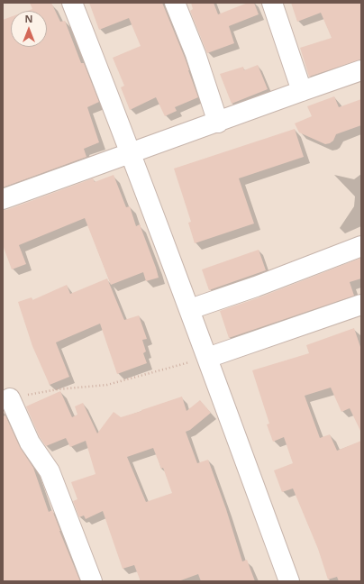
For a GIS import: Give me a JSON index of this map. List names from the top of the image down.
{
  "north": "top"
}
